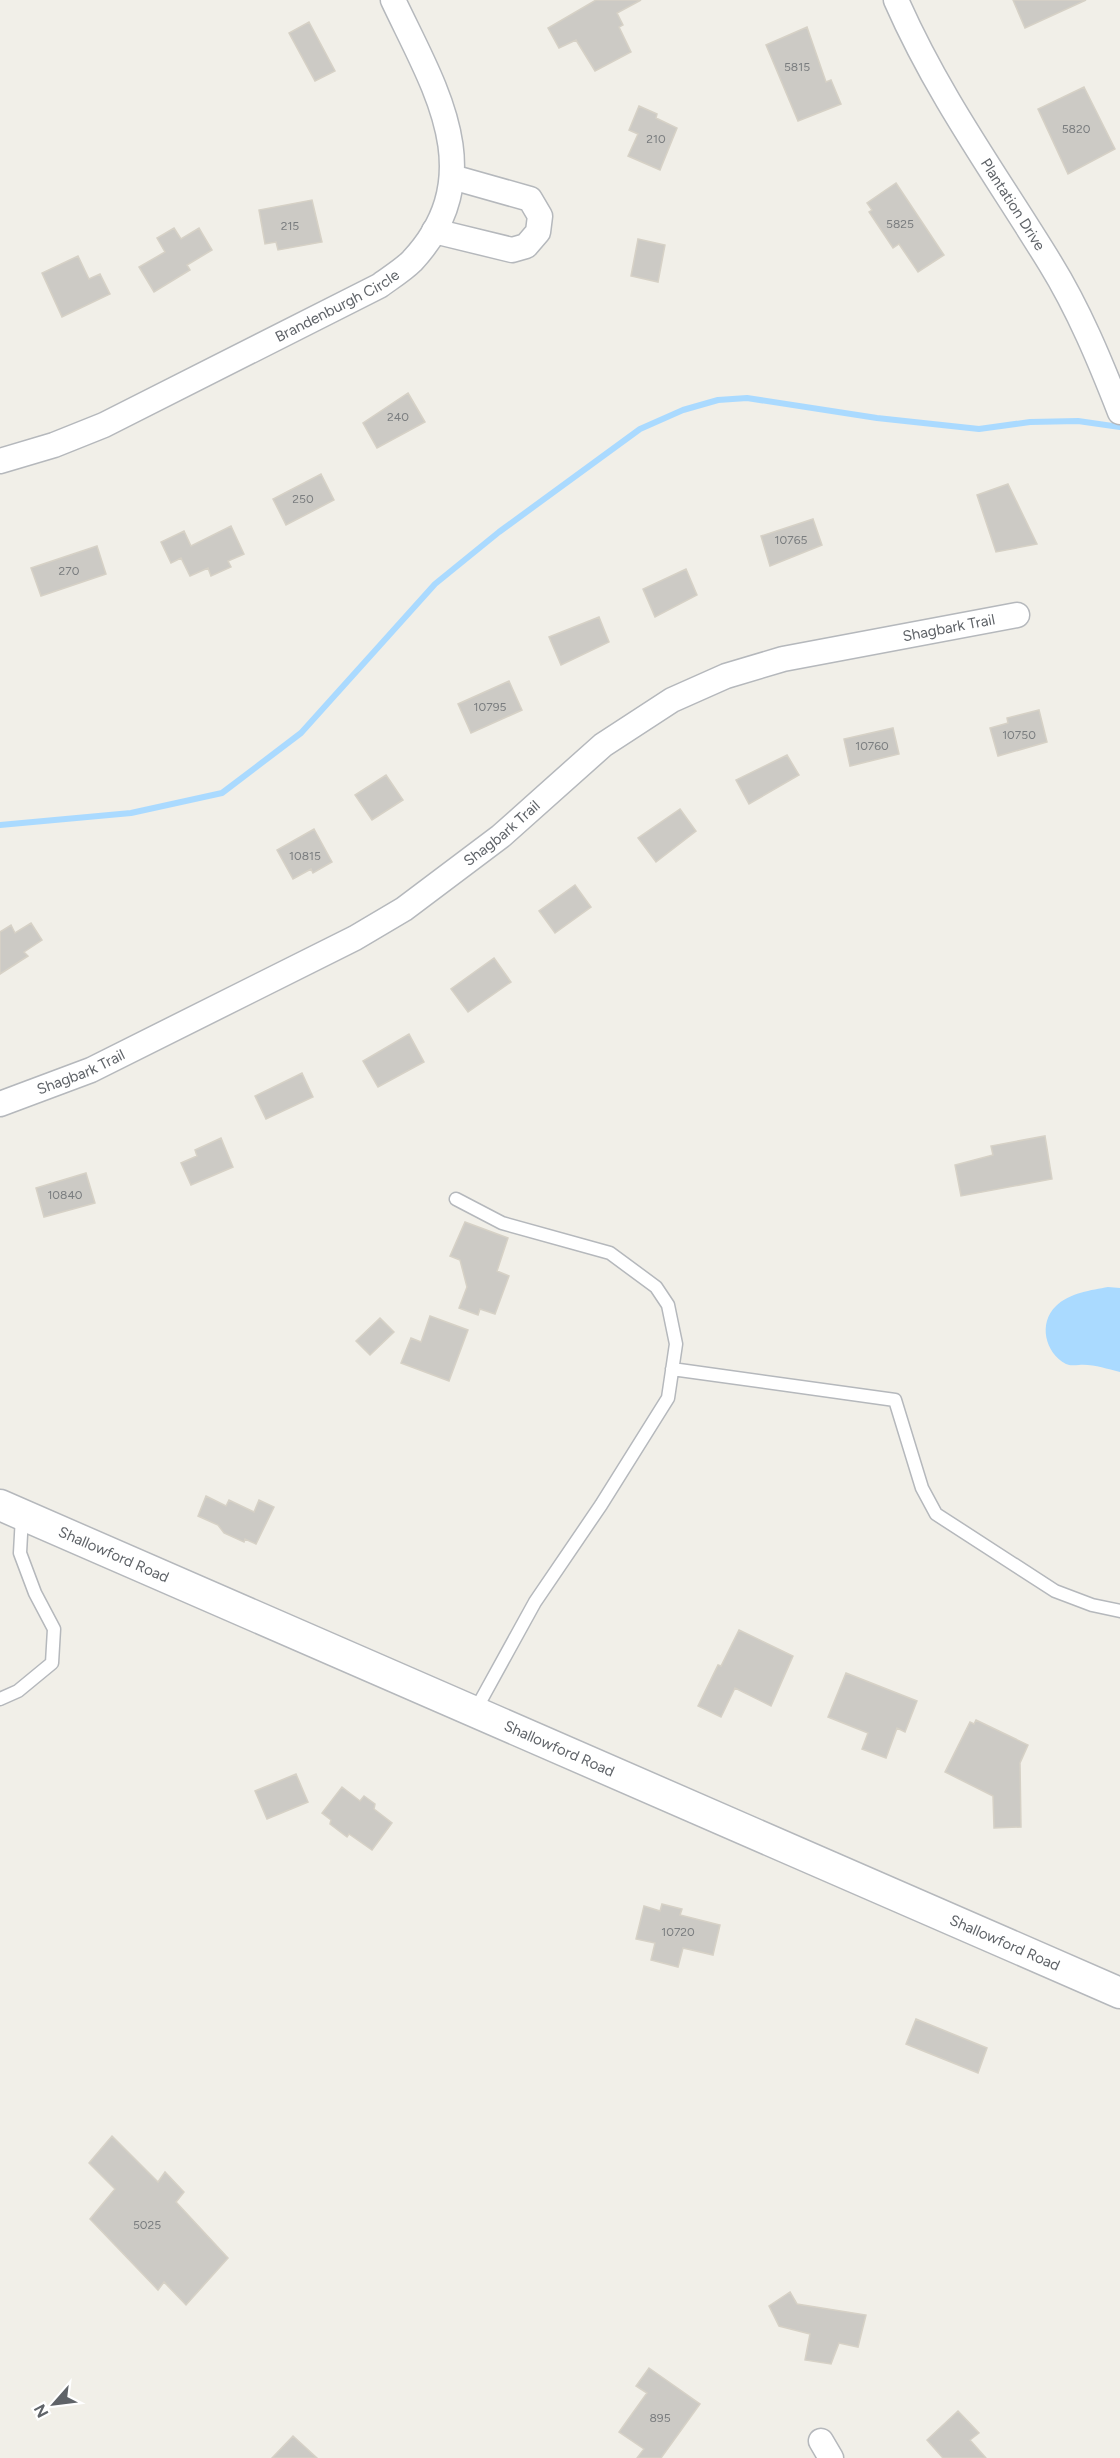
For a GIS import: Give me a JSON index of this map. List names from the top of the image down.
{
  "streets": {
    "street": [
      "Plantation Drive",
      "Brandenburgh Circle",
      "Shagbark Trail",
      "Shallowford Road"
    ]
  },
  "house_numbers": [
    "5815",
    "5820",
    "210",
    "5825",
    "215",
    "240",
    "250",
    "10765",
    "270",
    "10795",
    "10750",
    "10760",
    "10815",
    "10840",
    "10720",
    "5025",
    "895"
  ],
  "north": "bottom left"
}
